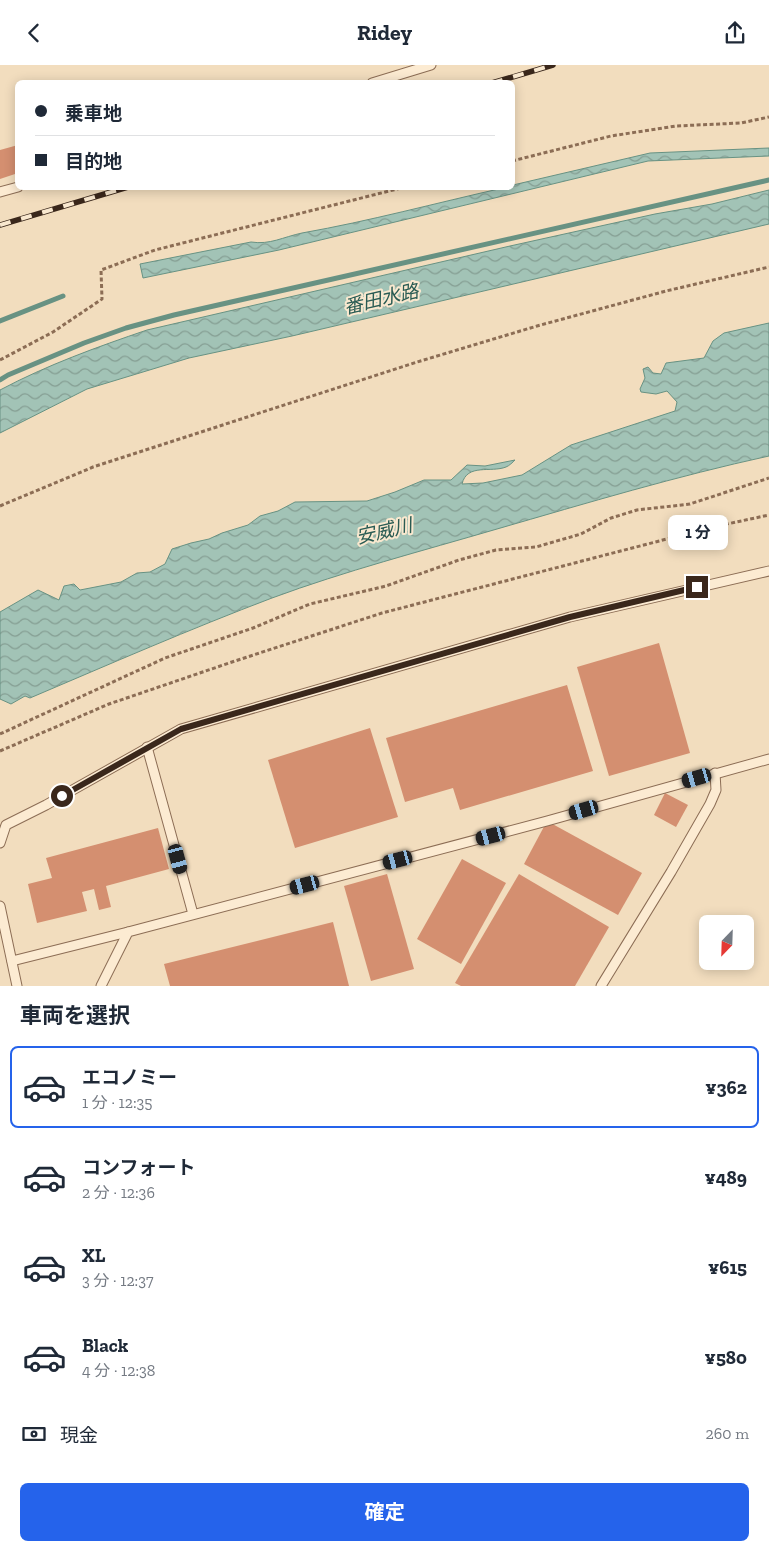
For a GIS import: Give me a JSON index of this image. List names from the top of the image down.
{
  "water": ["番田水路", "安威川"],
  "north": "bottom left",
  "page": {
    "header": "Ridey",
    "banner": ["乗車地", "目的地"],
    "bubble": "1 分",
    "heading": "車両を選択",
    "list": [
      {
        "name": "エコノミー",
        "note": "1 分 · 12:35",
        "value": "¥362"
      },
      {
        "name": "コンフォート",
        "note": "2 分 · 12:36",
        "value": "¥489"
      },
      {
        "name": "XL",
        "note": "3 分 · 12:37",
        "value": "¥615"
      },
      {
        "name": "Black",
        "note": "4 分 · 12:38",
        "value": "¥580"
      }
    ],
    "pay": ["現金", "260 m"],
    "buttons": "確定"
  }
}
